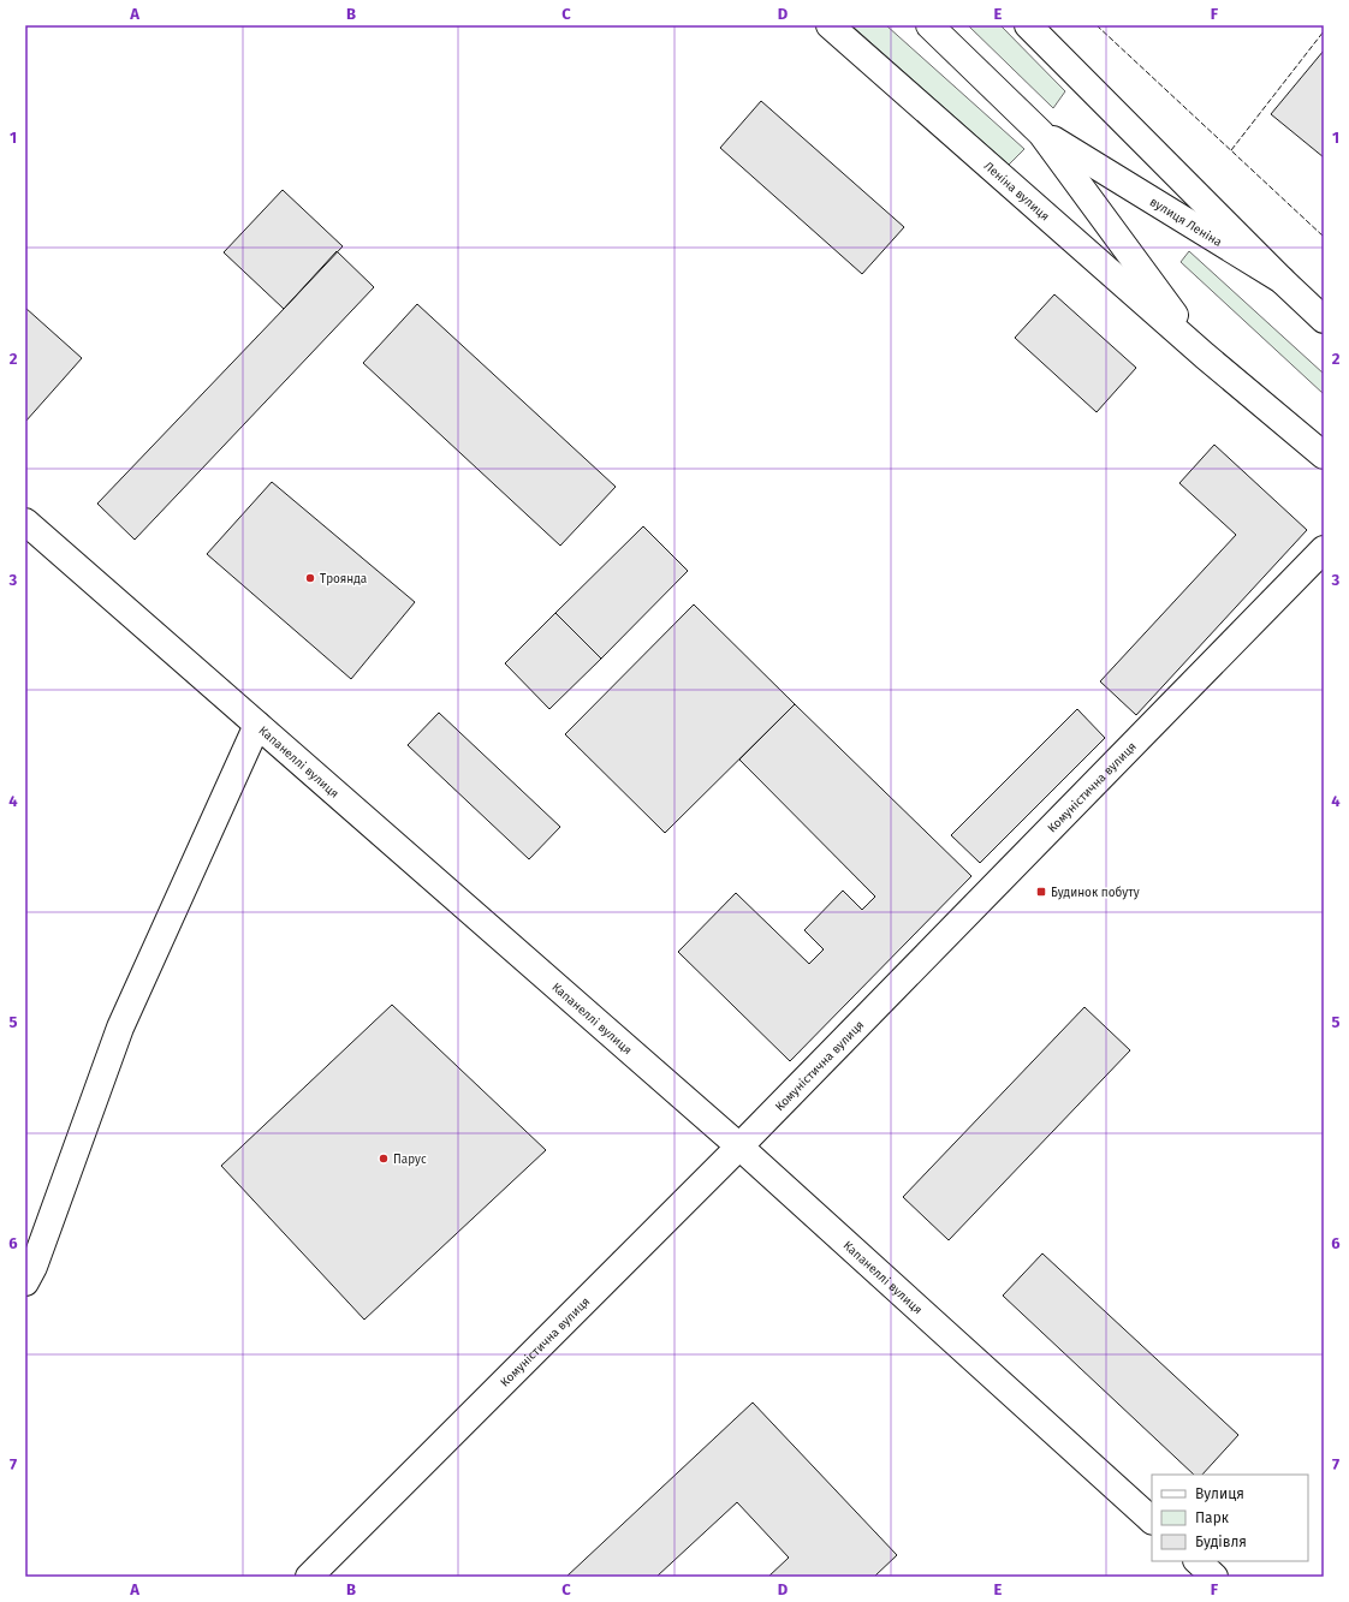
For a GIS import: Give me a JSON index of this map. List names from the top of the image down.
{
  "streets": {
    "street": [
      "Леніна вулиця",
      "вулиця Леніна",
      "Капанеллі вулиця",
      "Комуністична вулиця"
    ]
  },
  "crossings": [
    ["Леніна вулиця", "вулиця Леніна"],
    ["Капанеллі вулиця", "Комуністична вулиця"]
  ],
  "places": {
    "other": ["Троянда", "Парус"],
    "transit": ["Будинок побуту"]
  },
  "legend": ["Вулиця", "Парк", "Будівля"],
  "grid": {
    "columns": [
      "A",
      "B",
      "C",
      "D",
      "E",
      "F"
    ],
    "rows": [
      "1",
      "2",
      "3",
      "4",
      "5",
      "6",
      "7"
    ]
  }
}
